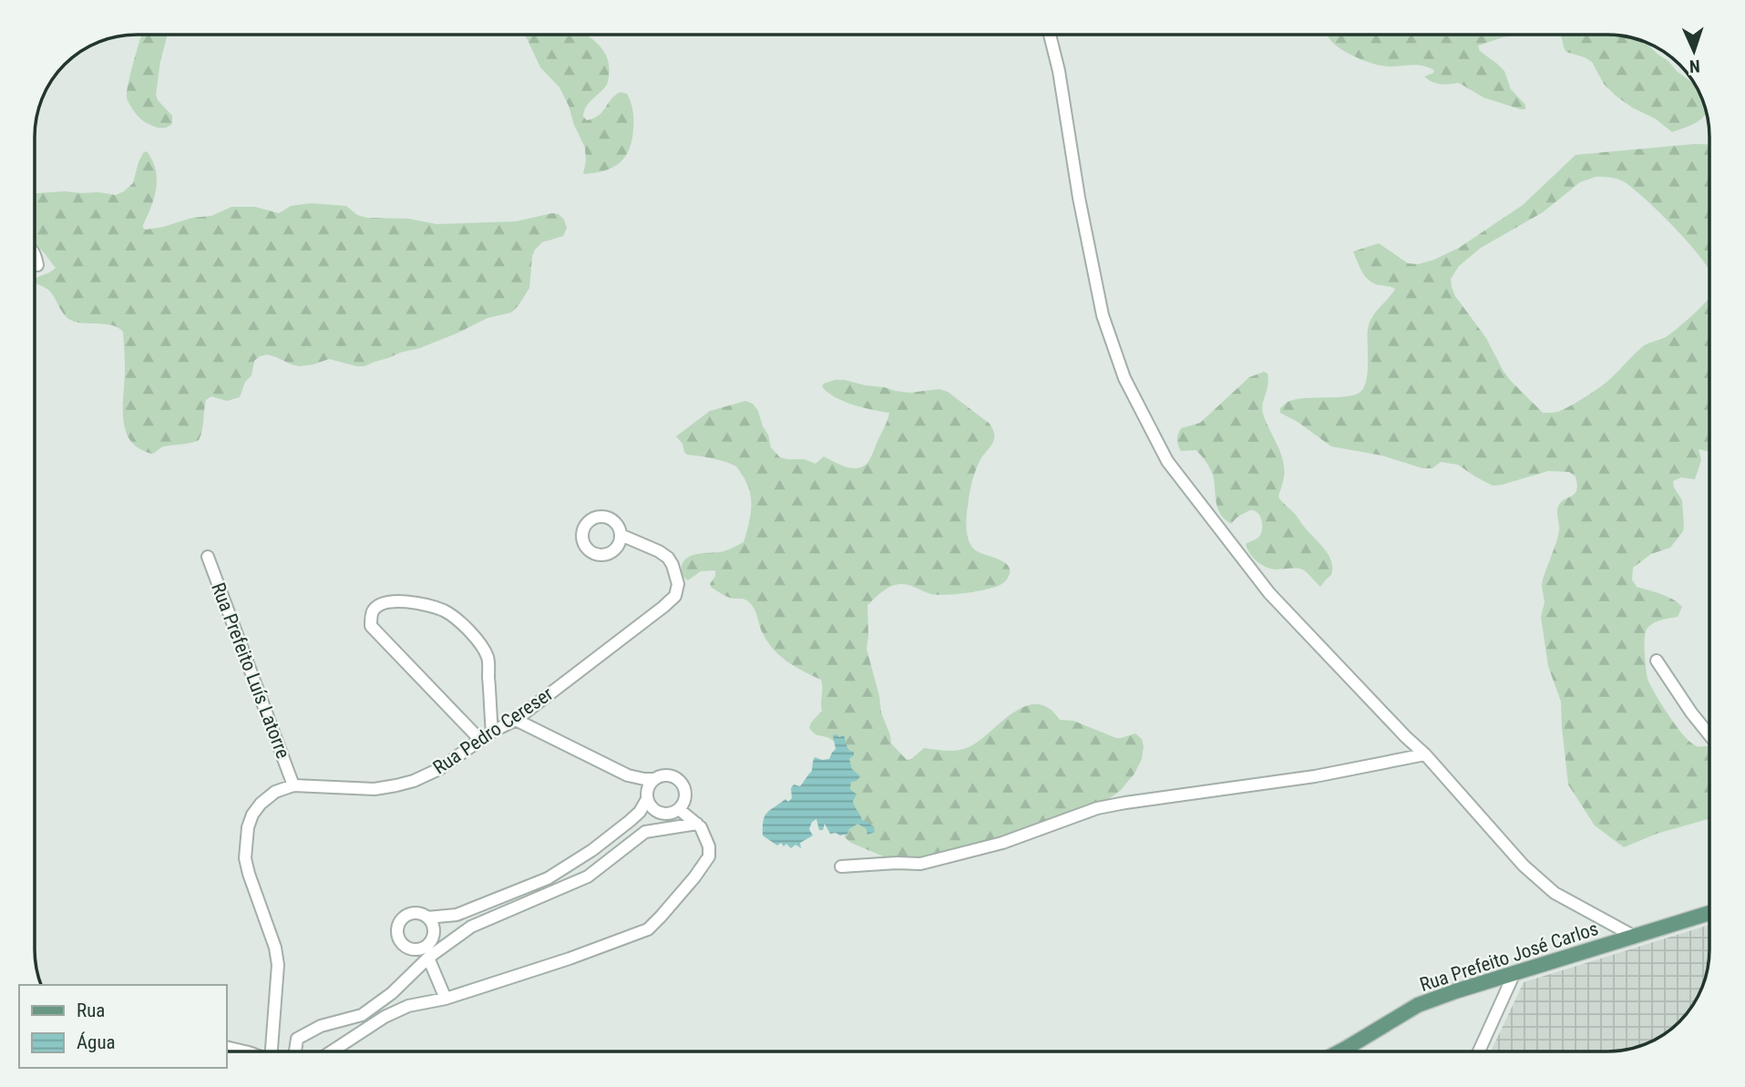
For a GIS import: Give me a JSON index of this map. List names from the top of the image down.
{
  "streets": {
    "main road": ["Rua Prefeito José Carlos"],
    "street": ["Rua Prefeito Luís Latorre", "Rua Pedro Cereser"]
  },
  "crossings": [
    ["Rua Prefeito Luís Latorre", "Rua Pedro Cereser"]
  ],
  "legend": ["Rua", "Água"],
  "north": "bottom"
}
